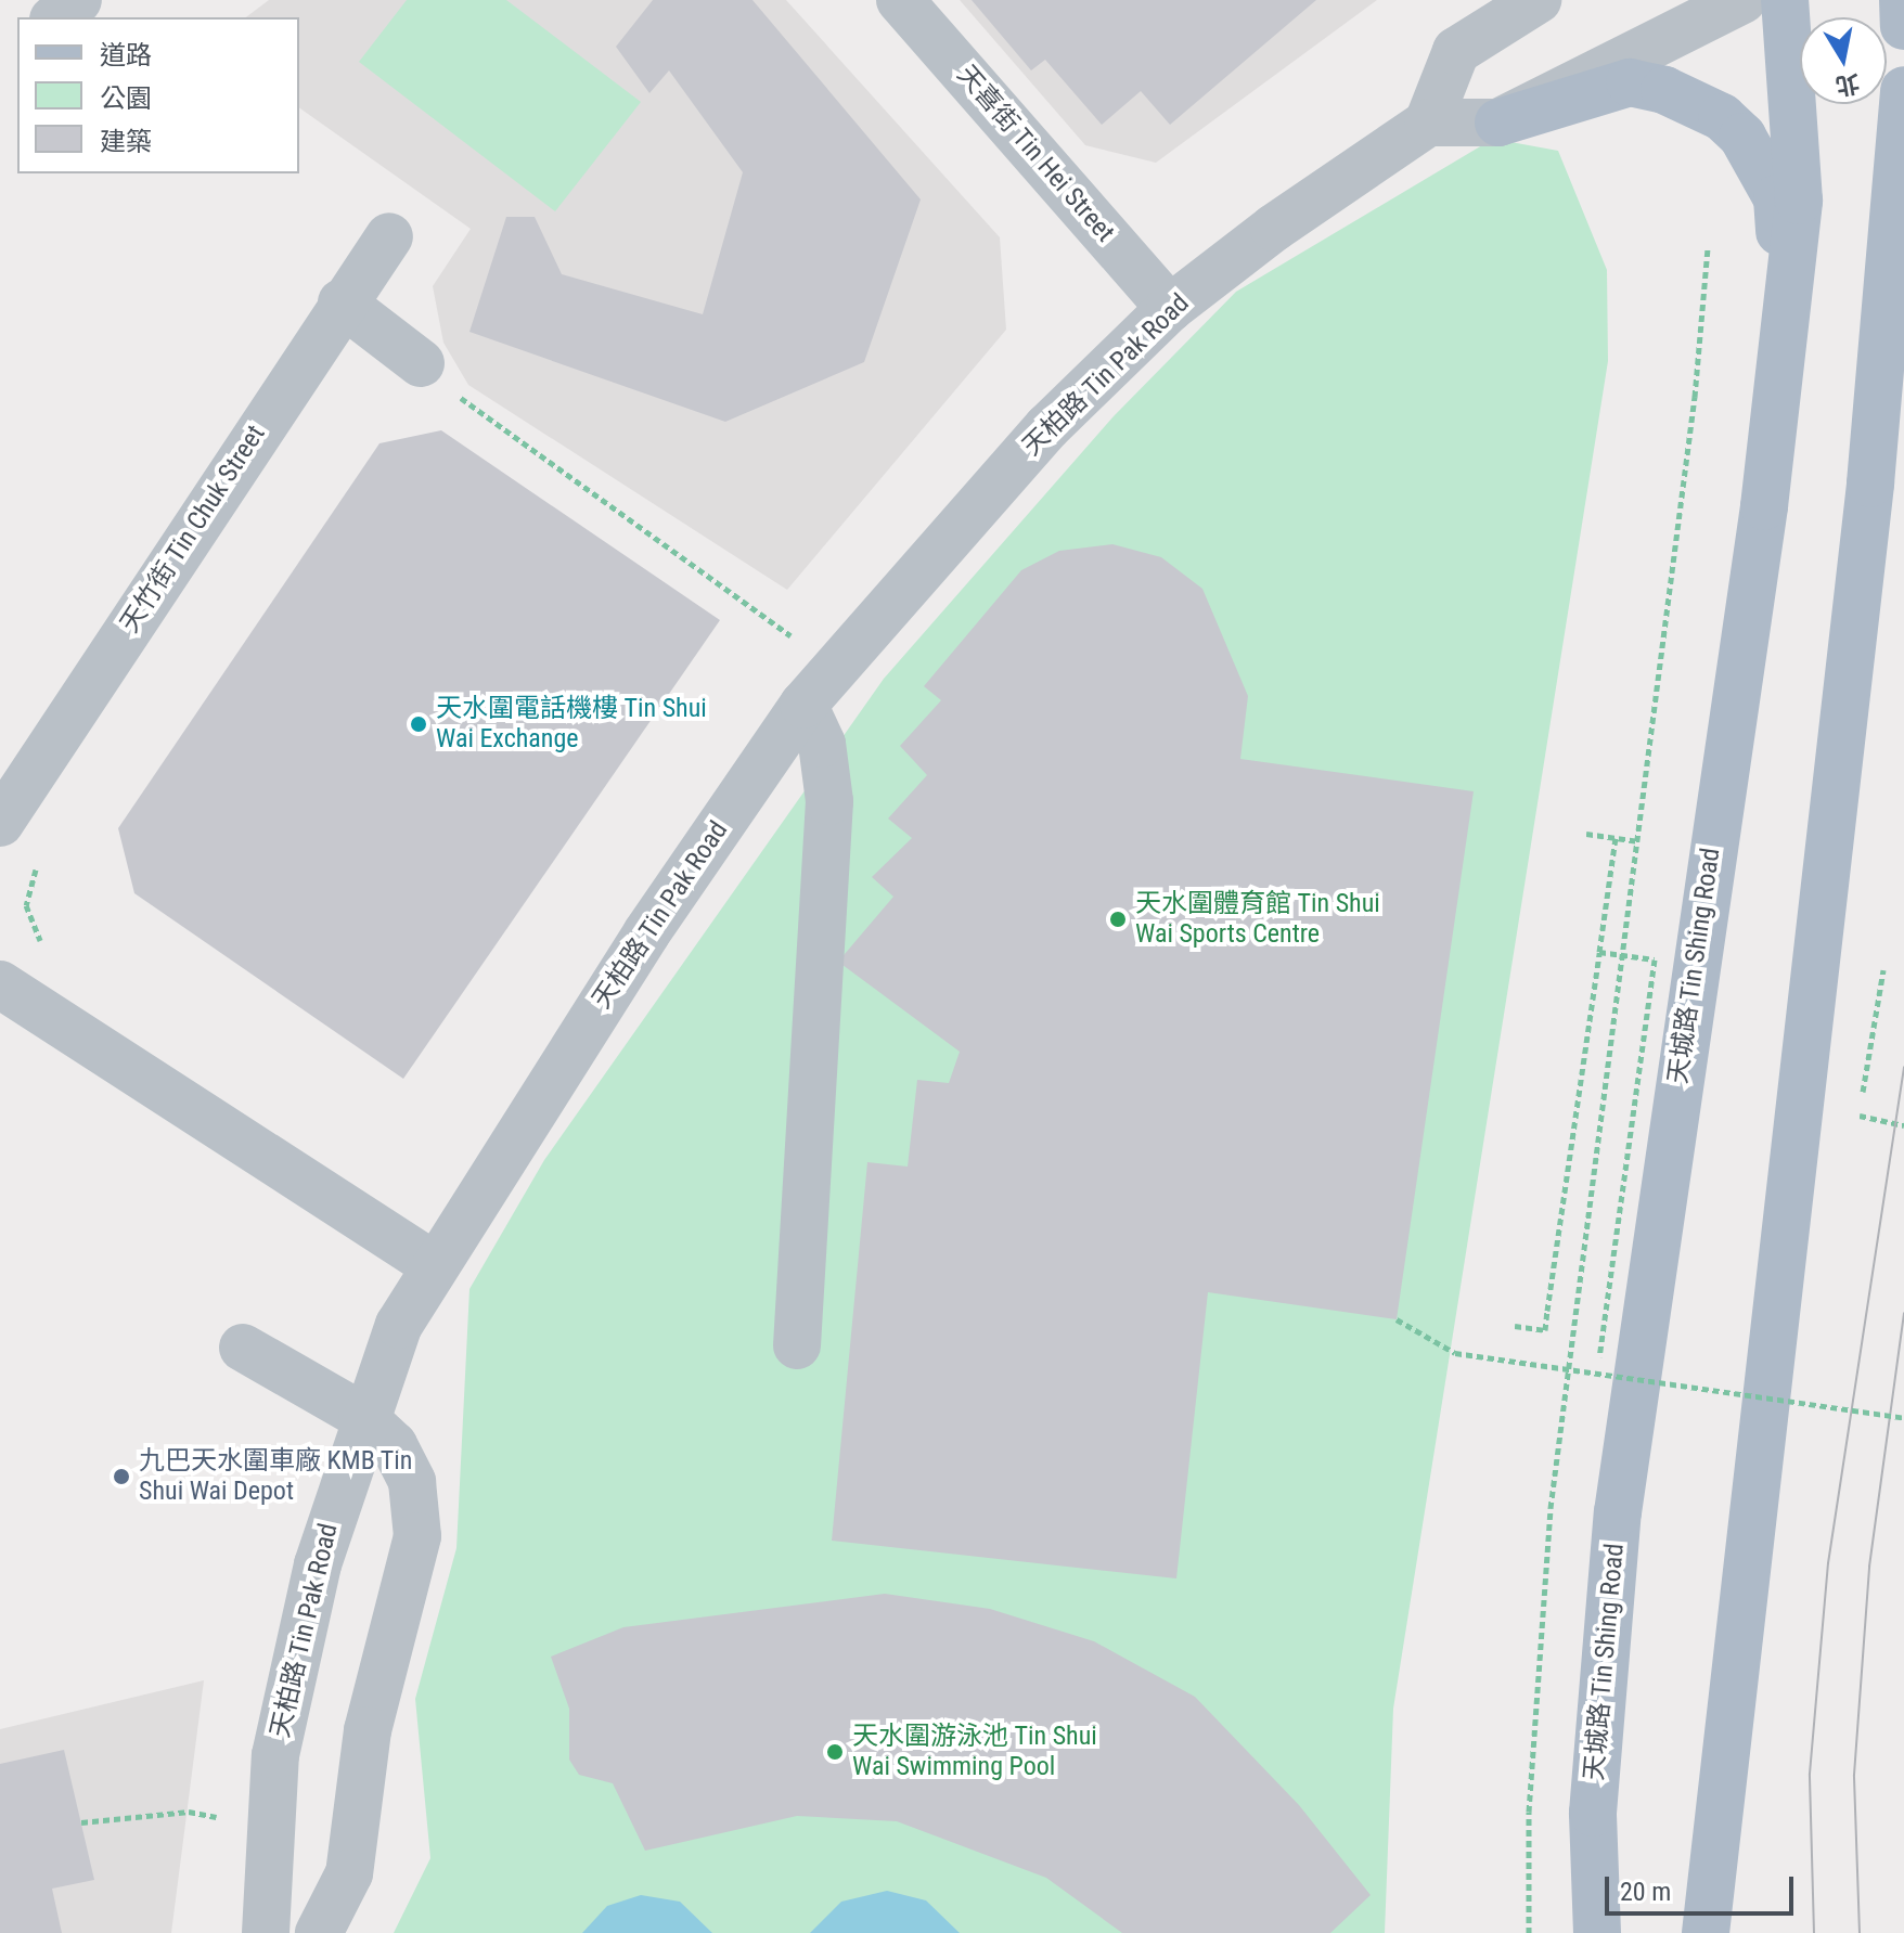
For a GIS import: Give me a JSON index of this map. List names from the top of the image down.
{
  "streets": {
    "main road": ["天城路 Tin Shing Road"],
    "street": ["天喜街 Tin Hei Street", "天柏路 Tin Pak Road", "天竹街 Tin Chuk Street"]
  },
  "crossings": [
    ["天喜街 Tin Hei Street", "天柏路 Tin Pak Road"]
  ],
  "places": [
    "天水圍電話機樓 Tin Shui Wai Exchange",
    "天水圍體育館 Tin Shui Wai Sports Centre",
    "九巴天水圍車廠 KMB Tin Shui Wai Depot",
    "天水圍游泳池 Tin Shui Wai Swimming Pool"
  ],
  "legend": ["道路", "公園", "建築"],
  "scale_bar": "20 m",
  "north": "bottom"
}
